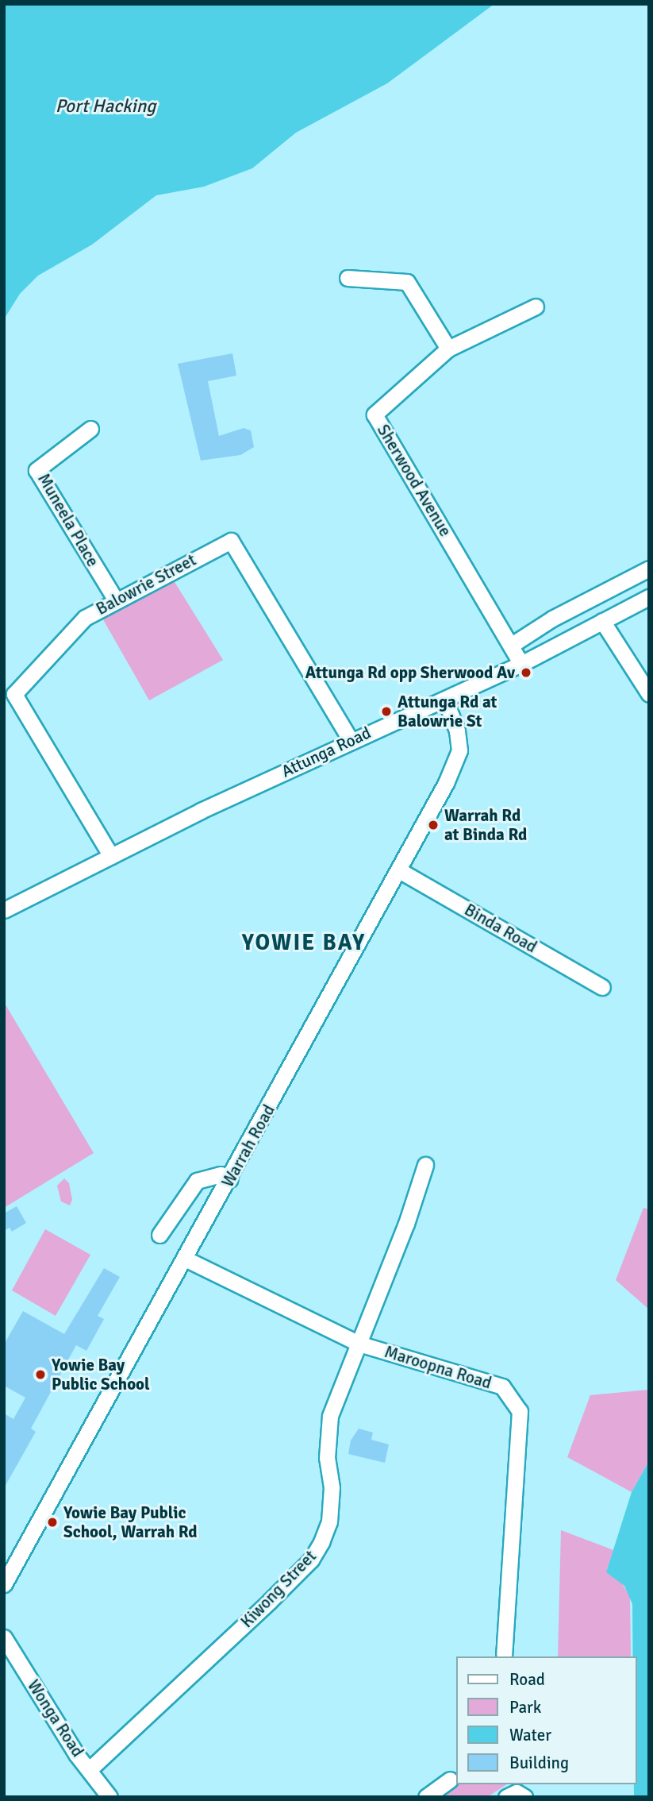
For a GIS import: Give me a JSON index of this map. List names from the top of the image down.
{
  "streets": {
    "street": [
      "Sherwood Avenue",
      "Muneela Place",
      "Balowrie Street",
      "Attunga Road",
      "Binda Road",
      "Warrah Road",
      "Maroopna Road",
      "Kiwong Street",
      "Wonga Road"
    ]
  },
  "crossings": [
    ["Sherwood Avenue", "Attunga Road"],
    ["Muneela Place", "Balowrie Street"],
    ["Balowrie Street", "Attunga Road"],
    ["Attunga Road", "Warrah Road"],
    ["Binda Road", "Warrah Road"],
    ["Warrah Road", "Maroopna Road"],
    ["Maroopna Road", "Kiwong Street"],
    ["Kiwong Street", "Wonga Road"]
  ],
  "districts": ["YOWIE BAY"],
  "water": ["Port Hacking"],
  "places": [
    "Attunga Rd opp Sherwood Av",
    "Attunga Rd at Balowrie St",
    "Warrah Rd at Binda Rd",
    "Yowie Bay Public School",
    "Yowie Bay Public School, Warrah Rd"
  ],
  "legend": [
    "Road",
    "Park",
    "Water",
    "Building"
  ]
}
